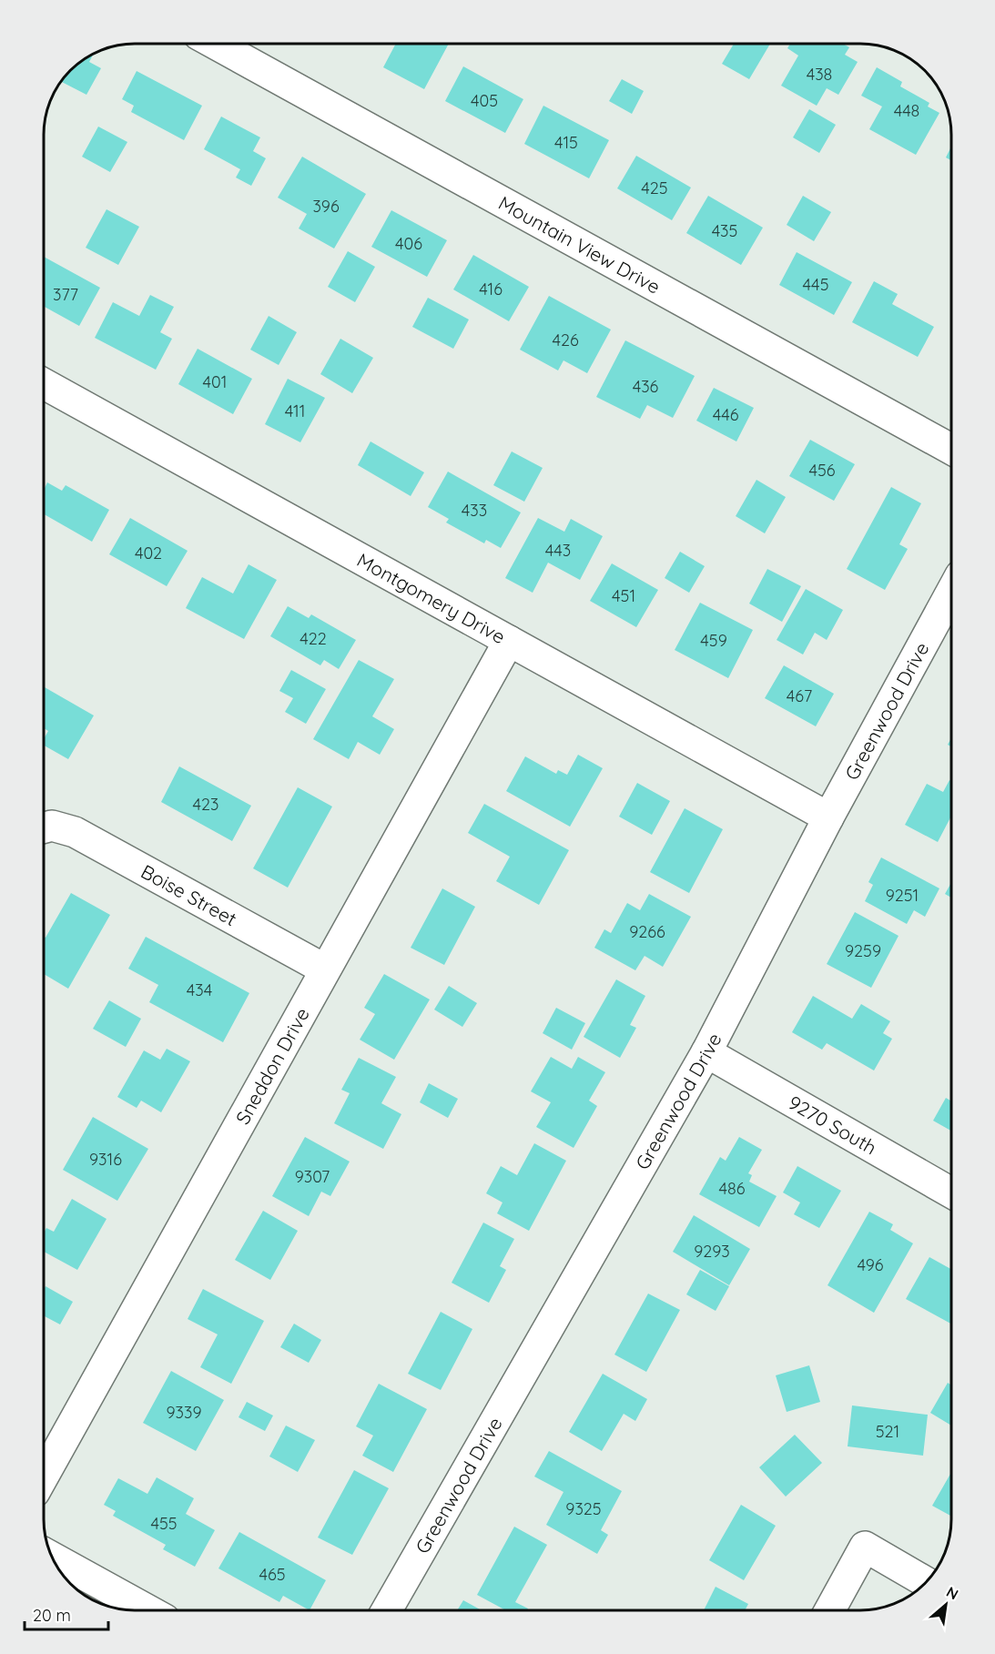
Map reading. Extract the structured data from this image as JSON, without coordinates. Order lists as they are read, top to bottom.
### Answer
{
  "streets": {
    "street": [
      "Mountain View Drive",
      "Montgomery Drive",
      "Greenwood Drive",
      "Boise Street",
      "Sneddon Drive",
      "9270 South"
    ]
  },
  "crossings": [
    ["Montgomery Drive", "Greenwood Drive"],
    ["Montgomery Drive", "Sneddon Drive"],
    ["Greenwood Drive", "9270 South"],
    ["Boise Street", "Sneddon Drive"]
  ],
  "house_numbers": [
    "438",
    "405",
    "448",
    "415",
    "425",
    "396",
    "435",
    "406",
    "445",
    "416",
    "377",
    "426",
    "401",
    "436",
    "411",
    "446",
    "456",
    "433",
    "443",
    "402",
    "451",
    "422",
    "459",
    "467",
    "423",
    "9251",
    "9266",
    "9259",
    "434",
    "9316",
    "9307",
    "486",
    "9293",
    "496",
    "9339",
    "521",
    "9325",
    "455",
    "465"
  ],
  "scale_bar": "20 m",
  "north": "top right"
}
